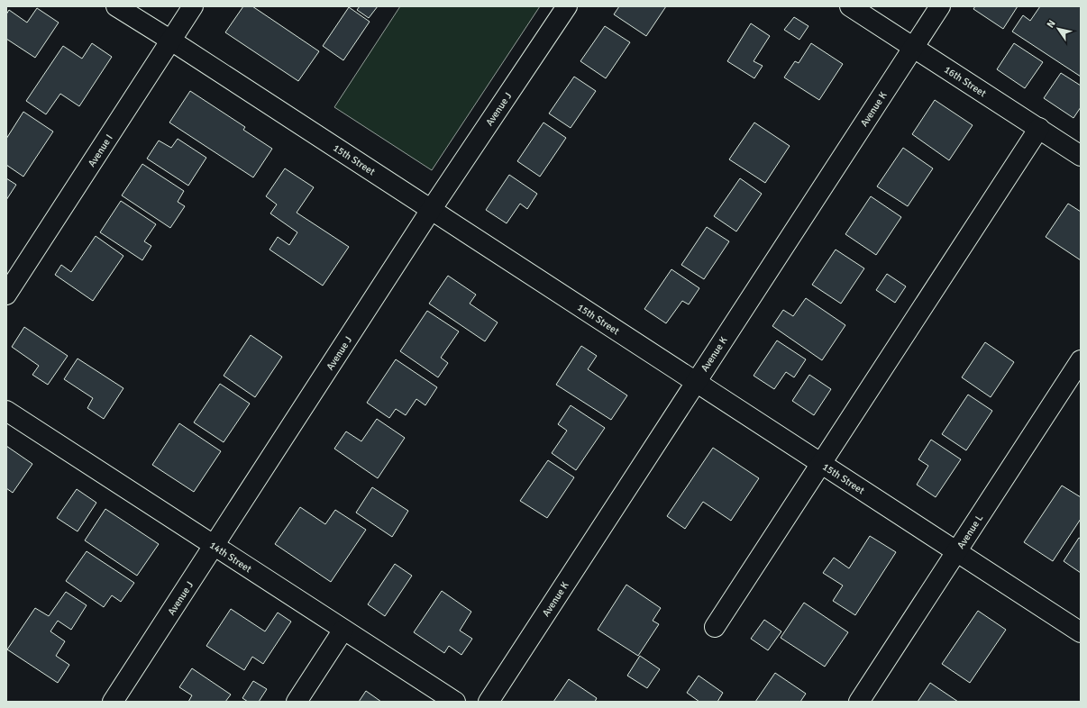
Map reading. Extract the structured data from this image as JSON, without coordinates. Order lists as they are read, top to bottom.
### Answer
{
  "streets": {
    "street": [
      "16th Street",
      "Avenue J",
      "Avenue K",
      "Avenue I",
      "15th Street",
      "Avenue L",
      "14th Street"
    ]
  },
  "crossings": [
    ["16th Street", "Avenue K"],
    ["Avenue J", "15th Street"],
    ["Avenue J", "14th Street"],
    ["Avenue K", "15th Street"],
    ["Avenue I", "15th Street"],
    ["15th Street", "Avenue L"]
  ],
  "north": "top left"
}
